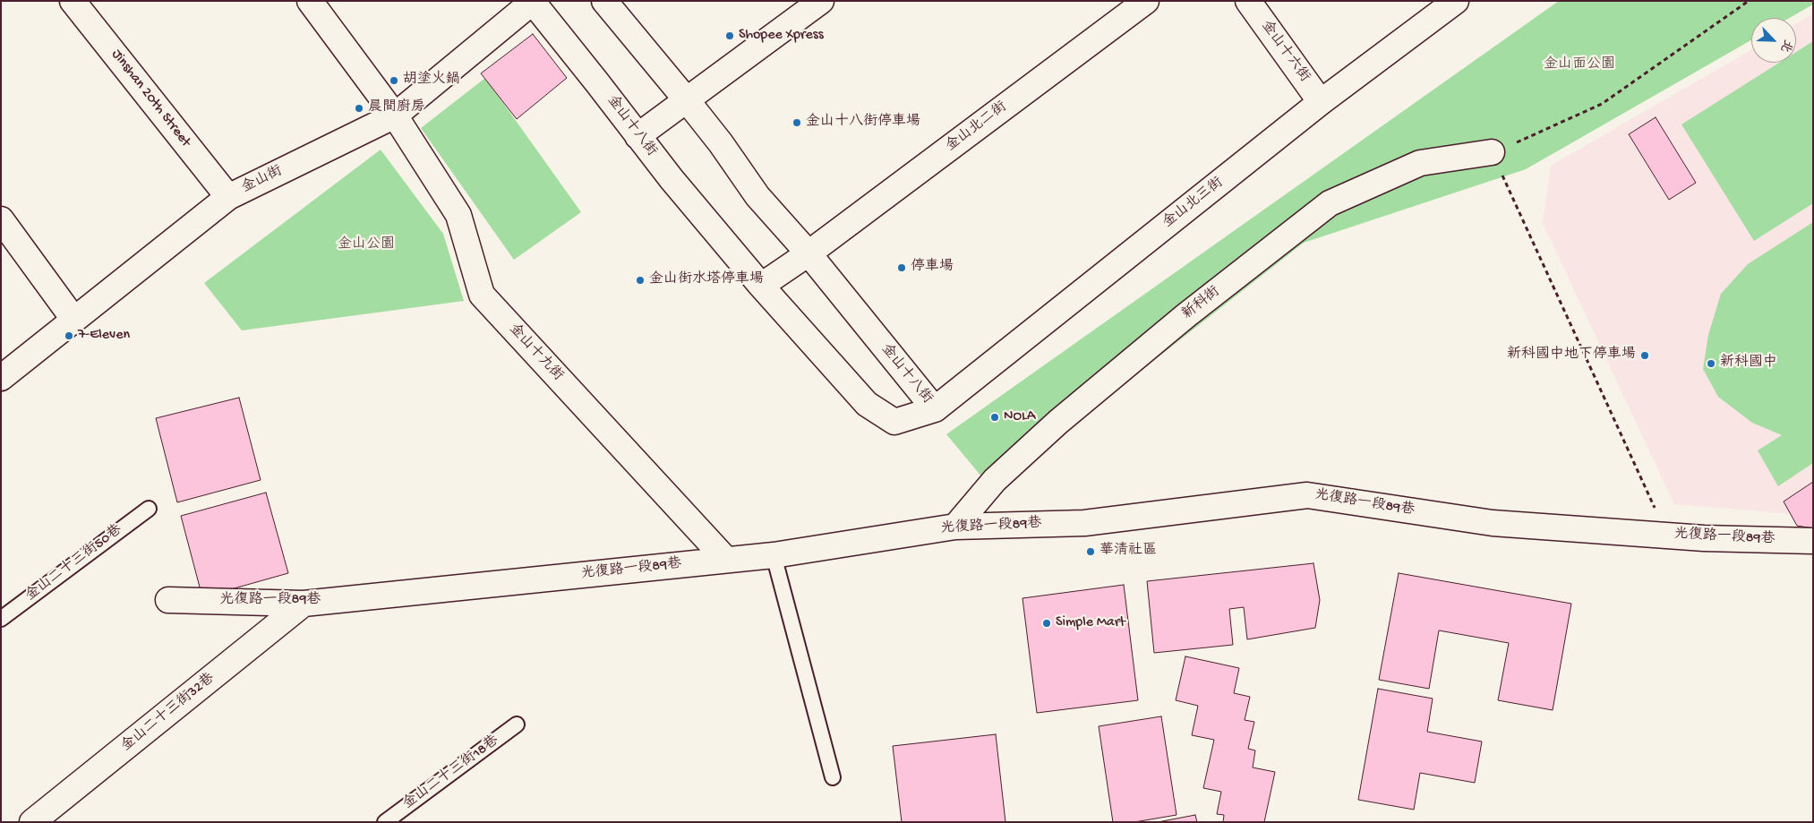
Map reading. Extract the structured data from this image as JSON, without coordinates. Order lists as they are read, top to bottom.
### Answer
{
  "streets": {
    "street": [
      "金山十六街",
      "Jinshan 20th Street",
      "金山十八街",
      "金山北二街",
      "金山街",
      "金山北三街",
      "新科街",
      "金山十九街",
      "光復路一段89巷",
      "金山二十三街32巷"
    ],
    "lane": ["金山二十三街50巷", "金山二十三街18巷"]
  },
  "crossings": [
    ["金山十六街", "金山北三街"],
    ["Jinshan 20th Street", "金山街"],
    ["金山十八街", "金山北二街"],
    ["金山十八街", "金山街"],
    ["金山十八街", "金山北三街"],
    ["金山街", "金山十九街"],
    ["新科街", "光復路一段89巷"],
    ["金山十九街", "光復路一段89巷"],
    ["光復路一段89巷", "金山二十三街32巷"]
  ],
  "parks": ["金山面公園", "金山公園"],
  "places": [
    "Shopee Xpress",
    "胡塗火鍋",
    "晨間廚房",
    "金山十八街停車場",
    "停車場",
    "金山街水塔停車場",
    "7-Eleven",
    "新科國中地下停車場",
    "新科國中",
    "NOLA",
    "華清社區",
    "Simple Mart"
  ],
  "north": "bottom right"
}
